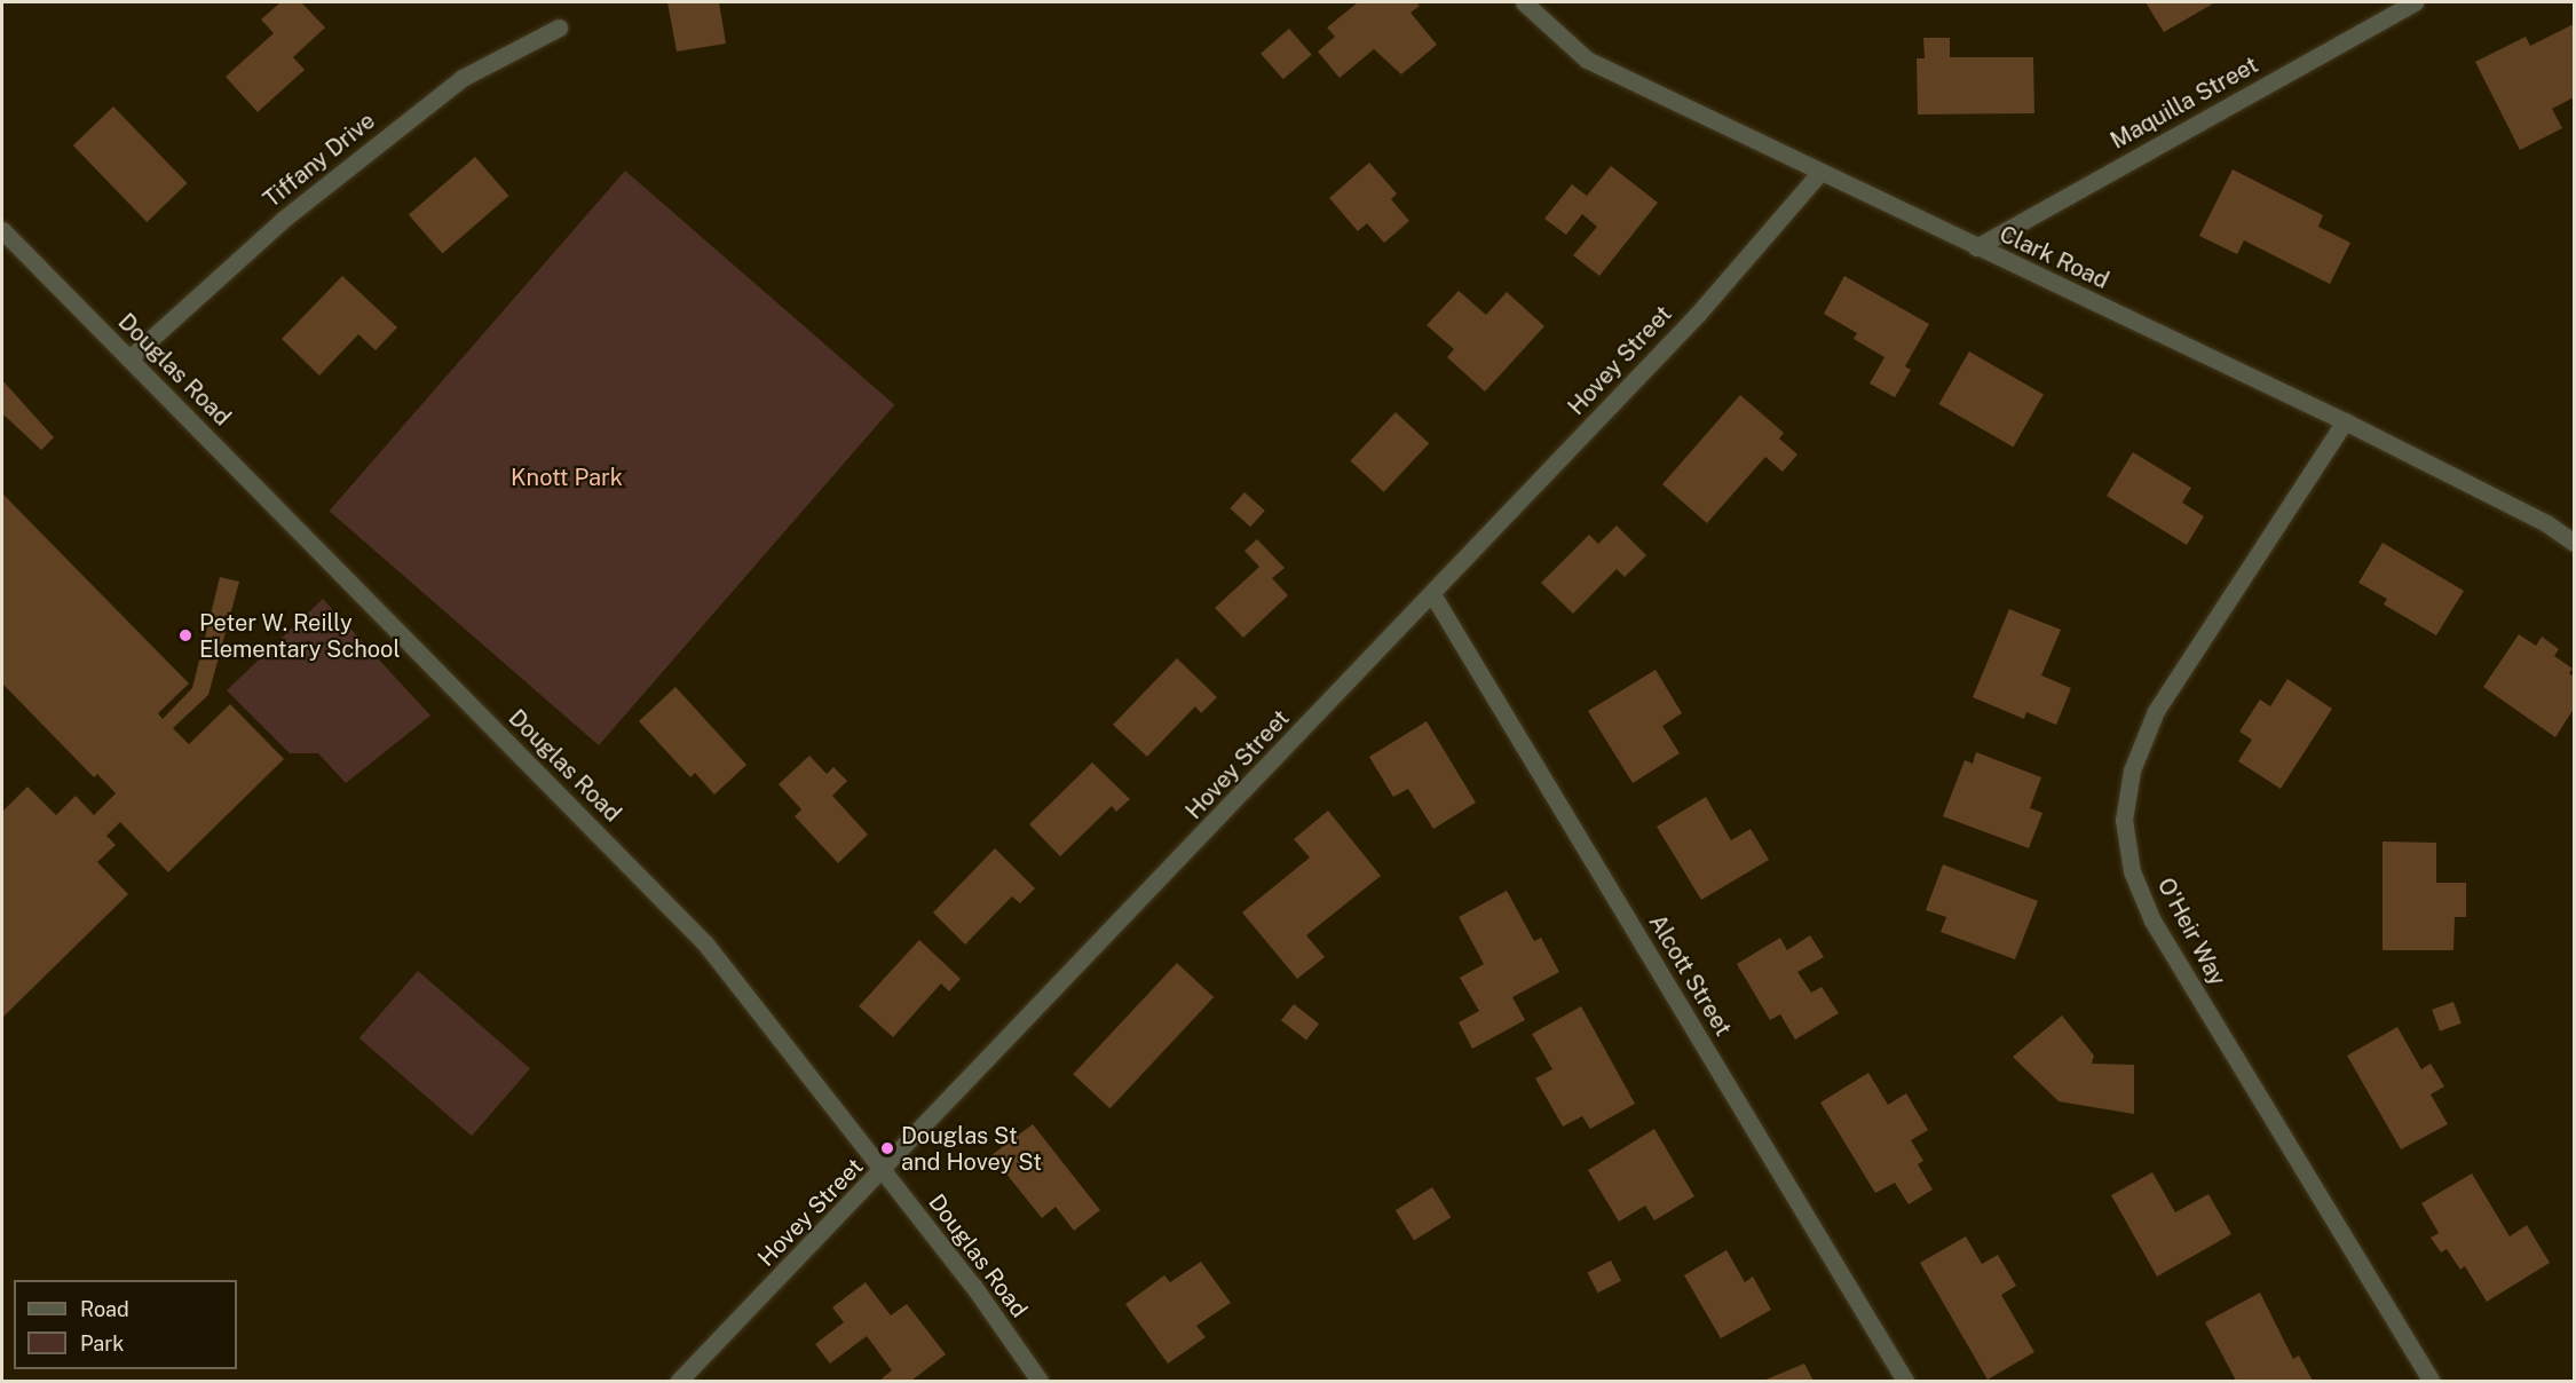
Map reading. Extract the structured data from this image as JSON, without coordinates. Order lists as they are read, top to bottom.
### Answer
{
  "streets": {
    "street": [
      "Maquilla Street",
      "Tiffany Drive",
      "Clark Road",
      "Hovey Street",
      "Douglas Road",
      "O'Heir Way",
      "Alcott Street"
    ]
  },
  "crossings": [
    ["Maquilla Street", "Clark Road"],
    ["Tiffany Drive", "Douglas Road"],
    ["Clark Road", "Hovey Street"],
    ["Clark Road", "O'Heir Way"],
    ["Hovey Street", "Douglas Road"],
    ["Hovey Street", "Alcott Street"]
  ],
  "parks": ["Knott Park"],
  "places": ["Peter W. Reilly Elementary School", "Douglas St and Hovey St"],
  "legend": ["Road", "Park"]
}
